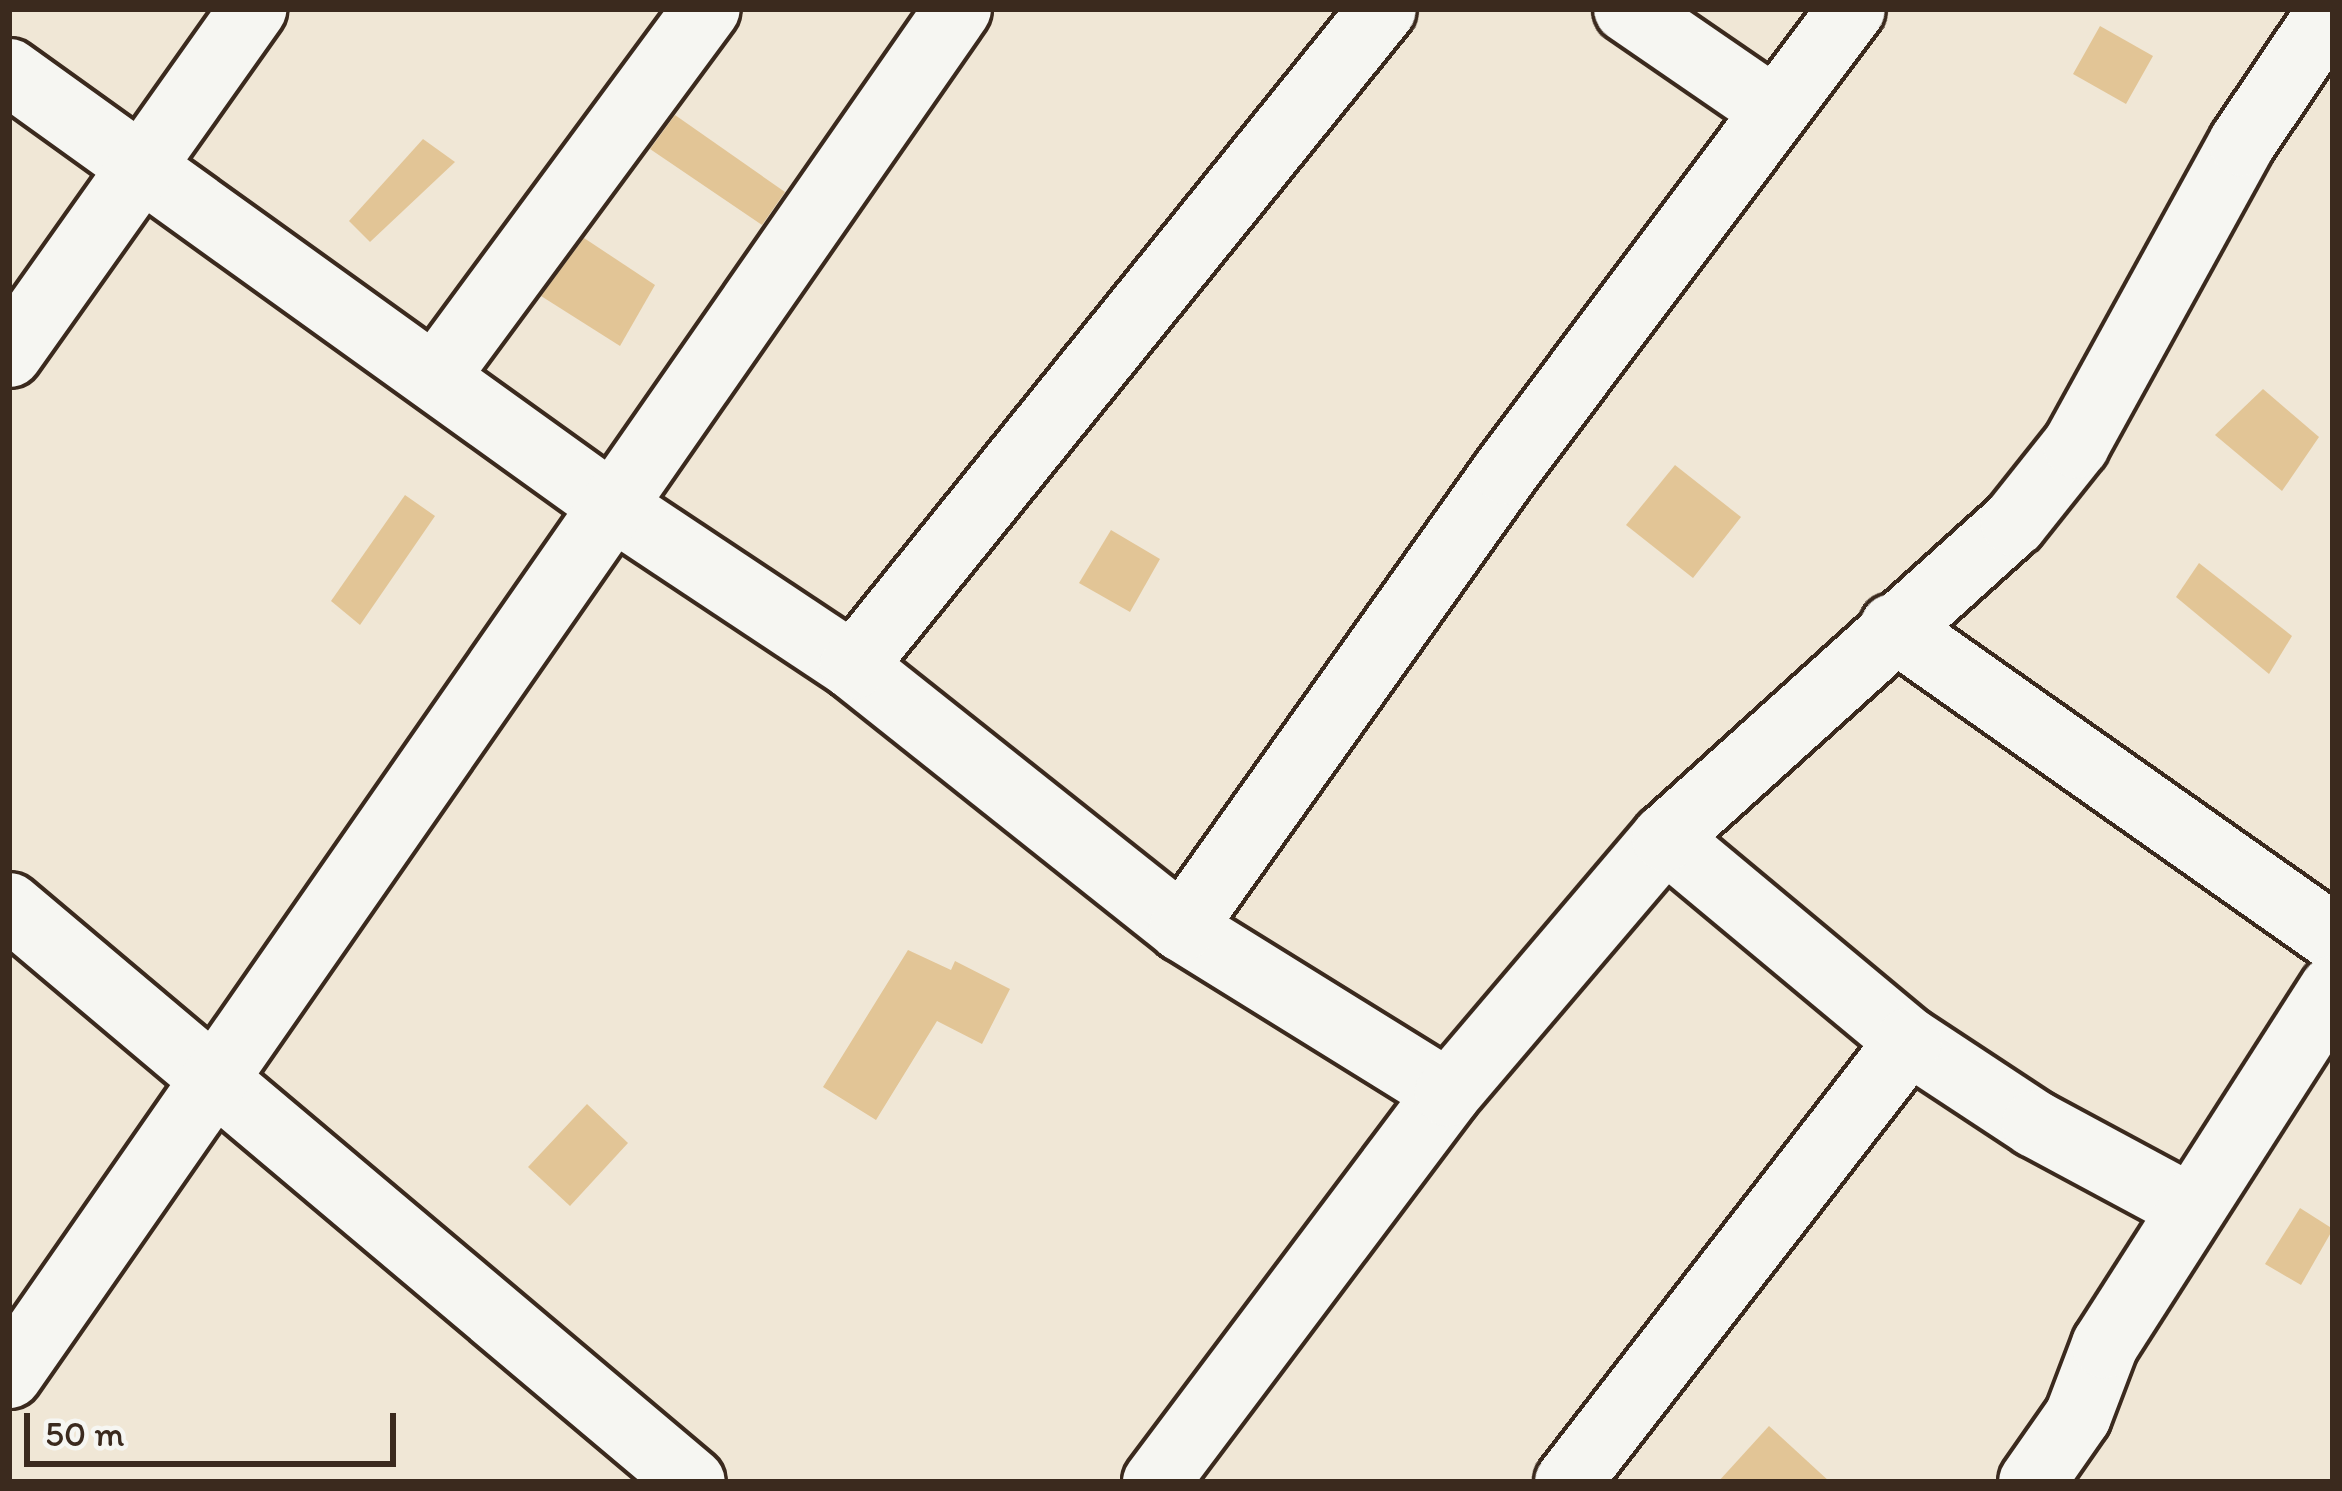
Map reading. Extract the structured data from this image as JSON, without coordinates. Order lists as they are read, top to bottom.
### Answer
{
  "scale_bar": "50 m"
}
